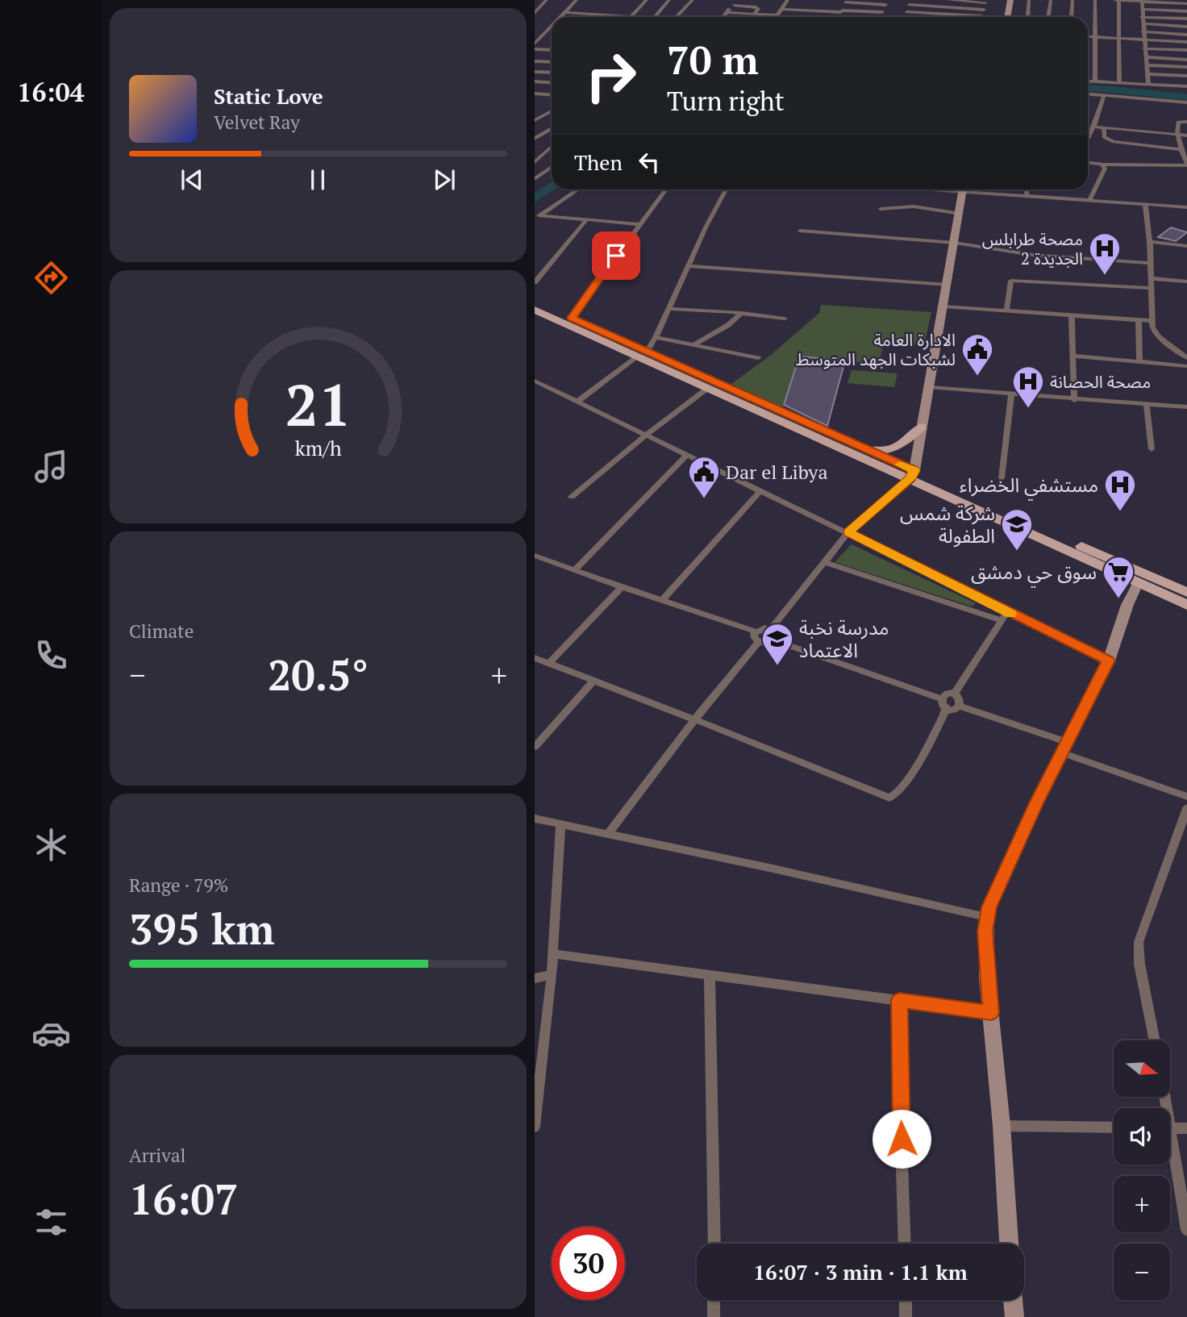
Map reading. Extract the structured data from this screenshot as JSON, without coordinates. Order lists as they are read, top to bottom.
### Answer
{
  "places": {
    "hospital": ["مصحة طرابلس الجديدة 2", "مصحة الحصانة", "مستشفي الخضراء"],
    "public building": ["الادارة العامة لشبكات الجهد المتوسط", "Dar el Libya"],
    "school or university": ["شركة شمس الطفولة", "مدرسة نخبة الاعتماد"],
    "supermarket": ["سوق حي دمشق"]
  },
  "north": "right",
  "page": {
    "tabs": "16:04",
    "turn": ["70 m", "Turn right"],
    "song": ["Static Love", "Velvet Ray"],
    "then": "Then",
    "tile": [
      "Climate",
      ["Range · 79%", "395 km"],
      ["Arrival", "16:07"]
    ],
    "heat": ["−", "20.5°", "+"],
    "map_buttons": ["+", "−"],
    "limit": "30",
    "trip": "16:07 · 3 min · 1.1 km",
    "gauge": ["21", "km/h"]
  }
}
